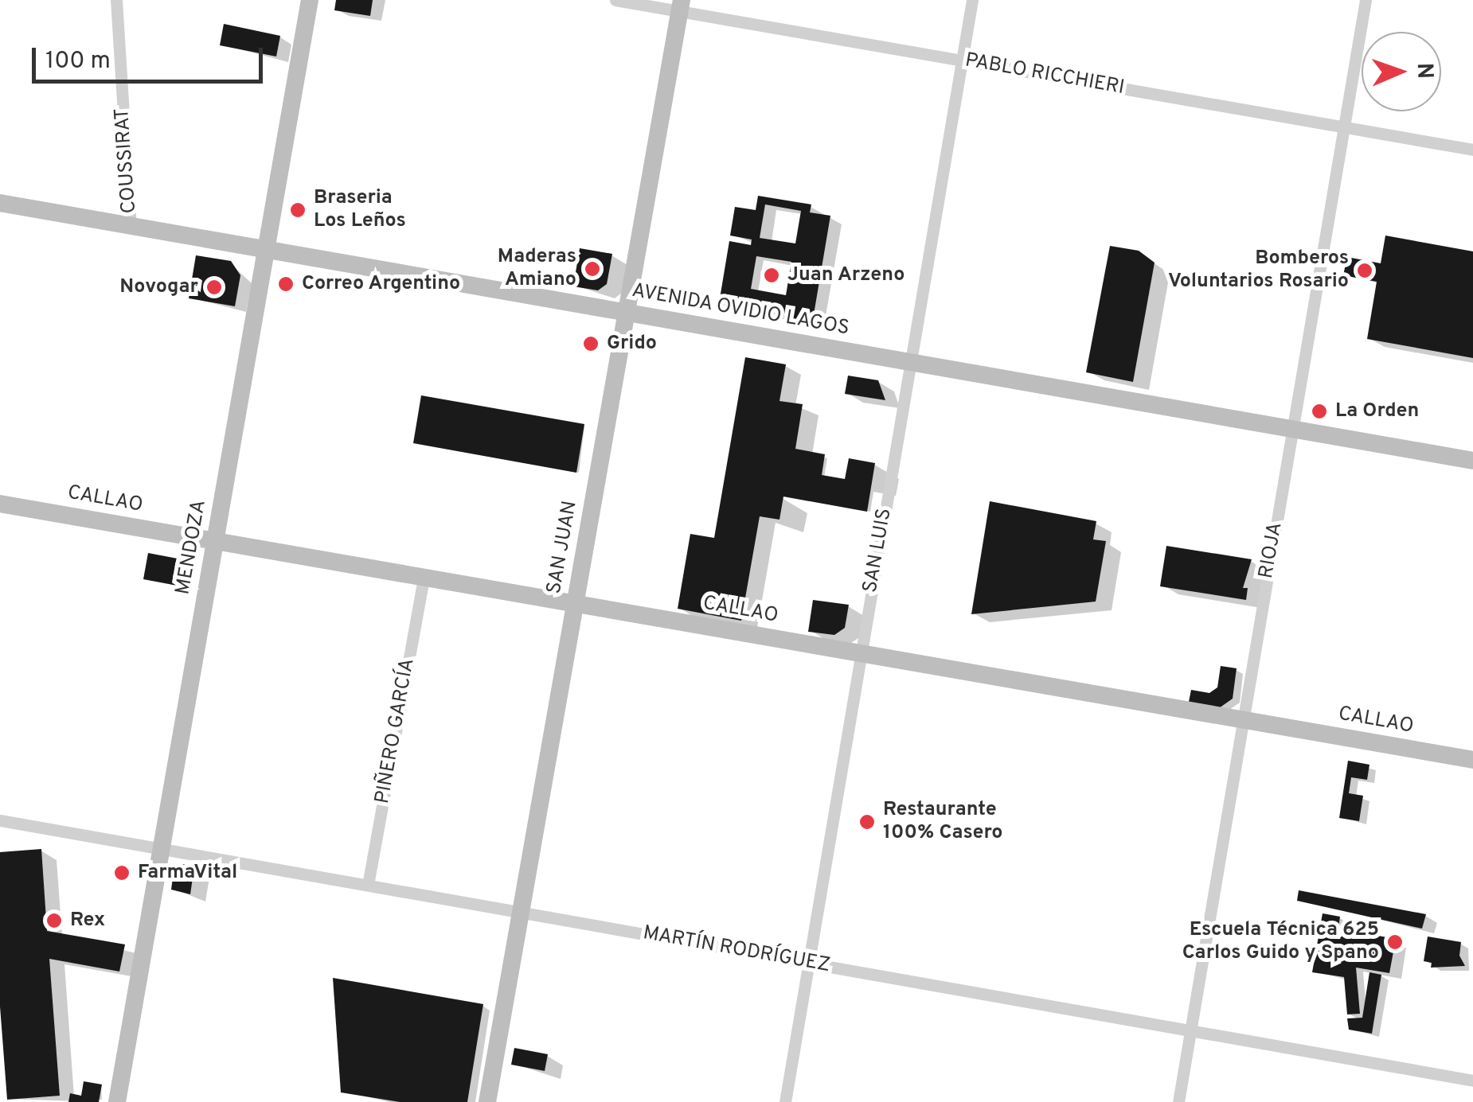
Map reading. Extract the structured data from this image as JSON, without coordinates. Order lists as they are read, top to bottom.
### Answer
{
  "streets": {
    "main road": [
      "AVENIDA OVIDIO LAGOS",
      "CALLAO",
      "MENDOZA",
      "SAN JUAN"
    ],
    "street": [
      "PABLO RICCHIERI",
      "COUSSIRAT",
      "SAN LUIS",
      "RIOJA",
      "PIÑERO GARCÍA",
      "MARTÍN RODRÍGUEZ"
    ]
  },
  "crossings": [
    ["PABLO RICCHIERI", "SAN JUAN"],
    ["PABLO RICCHIERI", "SAN LUIS"],
    ["PABLO RICCHIERI", "RIOJA"],
    ["COUSSIRAT", "AVENIDA OVIDIO LAGOS"],
    ["AVENIDA OVIDIO LAGOS", "MENDOZA"],
    ["AVENIDA OVIDIO LAGOS", "SAN JUAN"],
    ["AVENIDA OVIDIO LAGOS", "SAN LUIS"],
    ["AVENIDA OVIDIO LAGOS", "RIOJA"],
    ["CALLAO", "MENDOZA"],
    ["CALLAO", "SAN JUAN"],
    ["CALLAO", "SAN LUIS"],
    ["CALLAO", "RIOJA"],
    ["CALLAO", "PIÑERO GARCÍA"],
    ["MENDOZA", "MARTÍN RODRÍGUEZ"],
    ["SAN JUAN", "MARTÍN RODRÍGUEZ"],
    ["SAN LUIS", "MARTÍN RODRÍGUEZ"],
    ["RIOJA", "MARTÍN RODRÍGUEZ"],
    ["PIÑERO GARCÍA", "MARTÍN RODRÍGUEZ"]
  ],
  "places": [
    "Braseria Los Leños",
    "Maderas Amiano",
    "Bomberos Voluntarios Rosario",
    "Juan Arzeno",
    "Correo Argentino",
    "Novogar",
    "Grido",
    "La Orden",
    "Restaurante 100% Casero",
    "FarmaVital",
    "Rex",
    "Escuela Técnica 625 Carlos Guido y Spano"
  ],
  "scale_bar": "100 m",
  "north": "right"
}
